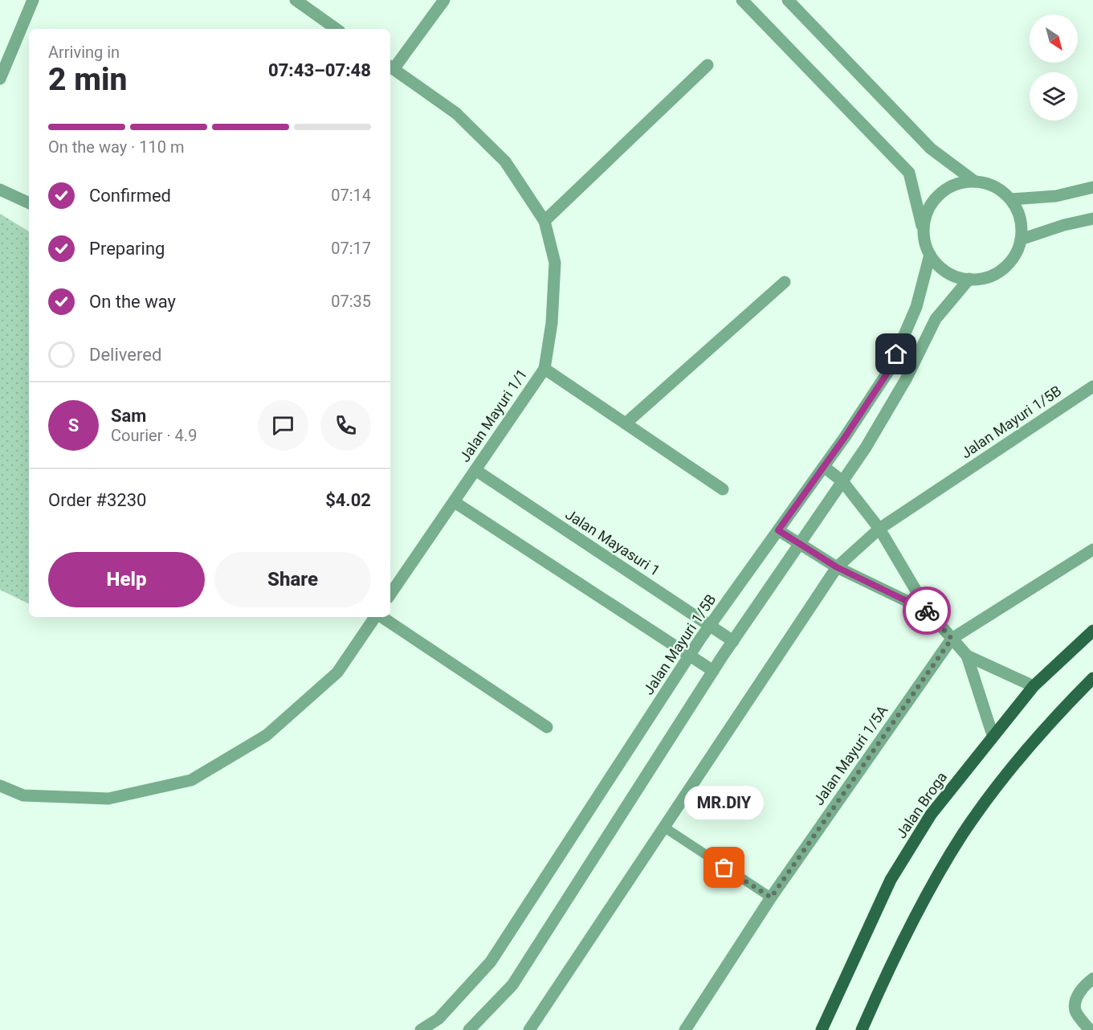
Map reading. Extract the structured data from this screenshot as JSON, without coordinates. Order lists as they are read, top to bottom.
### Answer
{
  "streets": {
    "main road": ["Jalan Broga"],
    "street": [
      "Jalan Mayuri 1/1",
      "Jalan Mayuri 1/5B",
      "Jalan Mayasuri 1",
      "Jalan Mayuri 1/5A"
    ]
  },
  "crossings": [
    ["Jalan Mayuri 1/1", "Jalan Mayasuri 1"],
    ["Jalan Mayuri 1/5B", "Jalan Mayasuri 1"]
  ],
  "places": ["MR.DIY"],
  "north": "bottom right",
  "page": {
    "heading": ["2 min", "Arriving in", "07:43–07:48"],
    "panel": [
      "Sam",
      "Courier · 4.9",
      "Order #3230",
      "$4.02"
    ],
    "bar": "On the way · 110 m",
    "list": [
      ["Confirmed", "07:14"],
      ["Preparing", "07:17"],
      ["On the way", "07:35"],
      "Delivered"
    ],
    "round": "S",
    "buttons": ["Help", "Share"],
    "bubble": "MR.DIY"
  }
}
